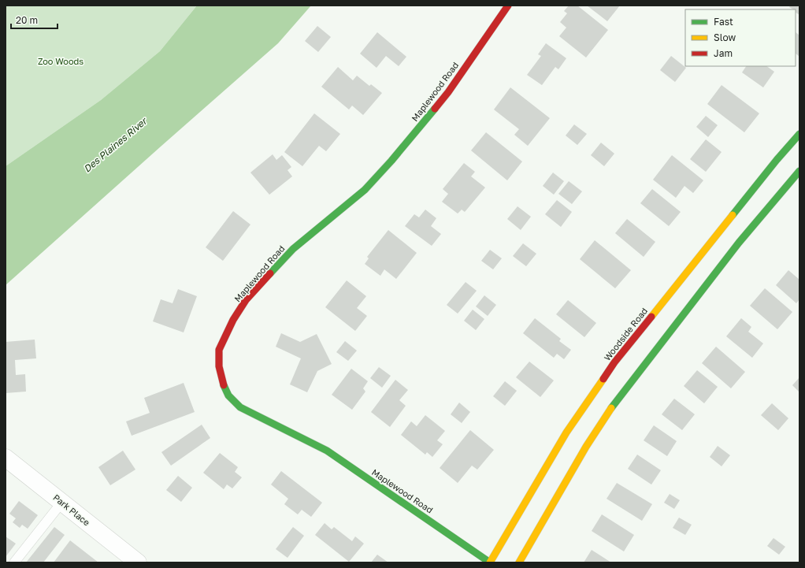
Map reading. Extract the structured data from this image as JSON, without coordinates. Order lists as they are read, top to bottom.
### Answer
{
  "streets": {
    "street": ["Maplewood Road", "Woodside Road", "Park Place"]
  },
  "crossings": [
    ["Maplewood Road", "Woodside Road"]
  ],
  "water": ["Des Plaines River"],
  "parks": ["Zoo Woods"],
  "legend": ["Fast", "Slow", "Jam"],
  "scale_bar": "20 m"
}
